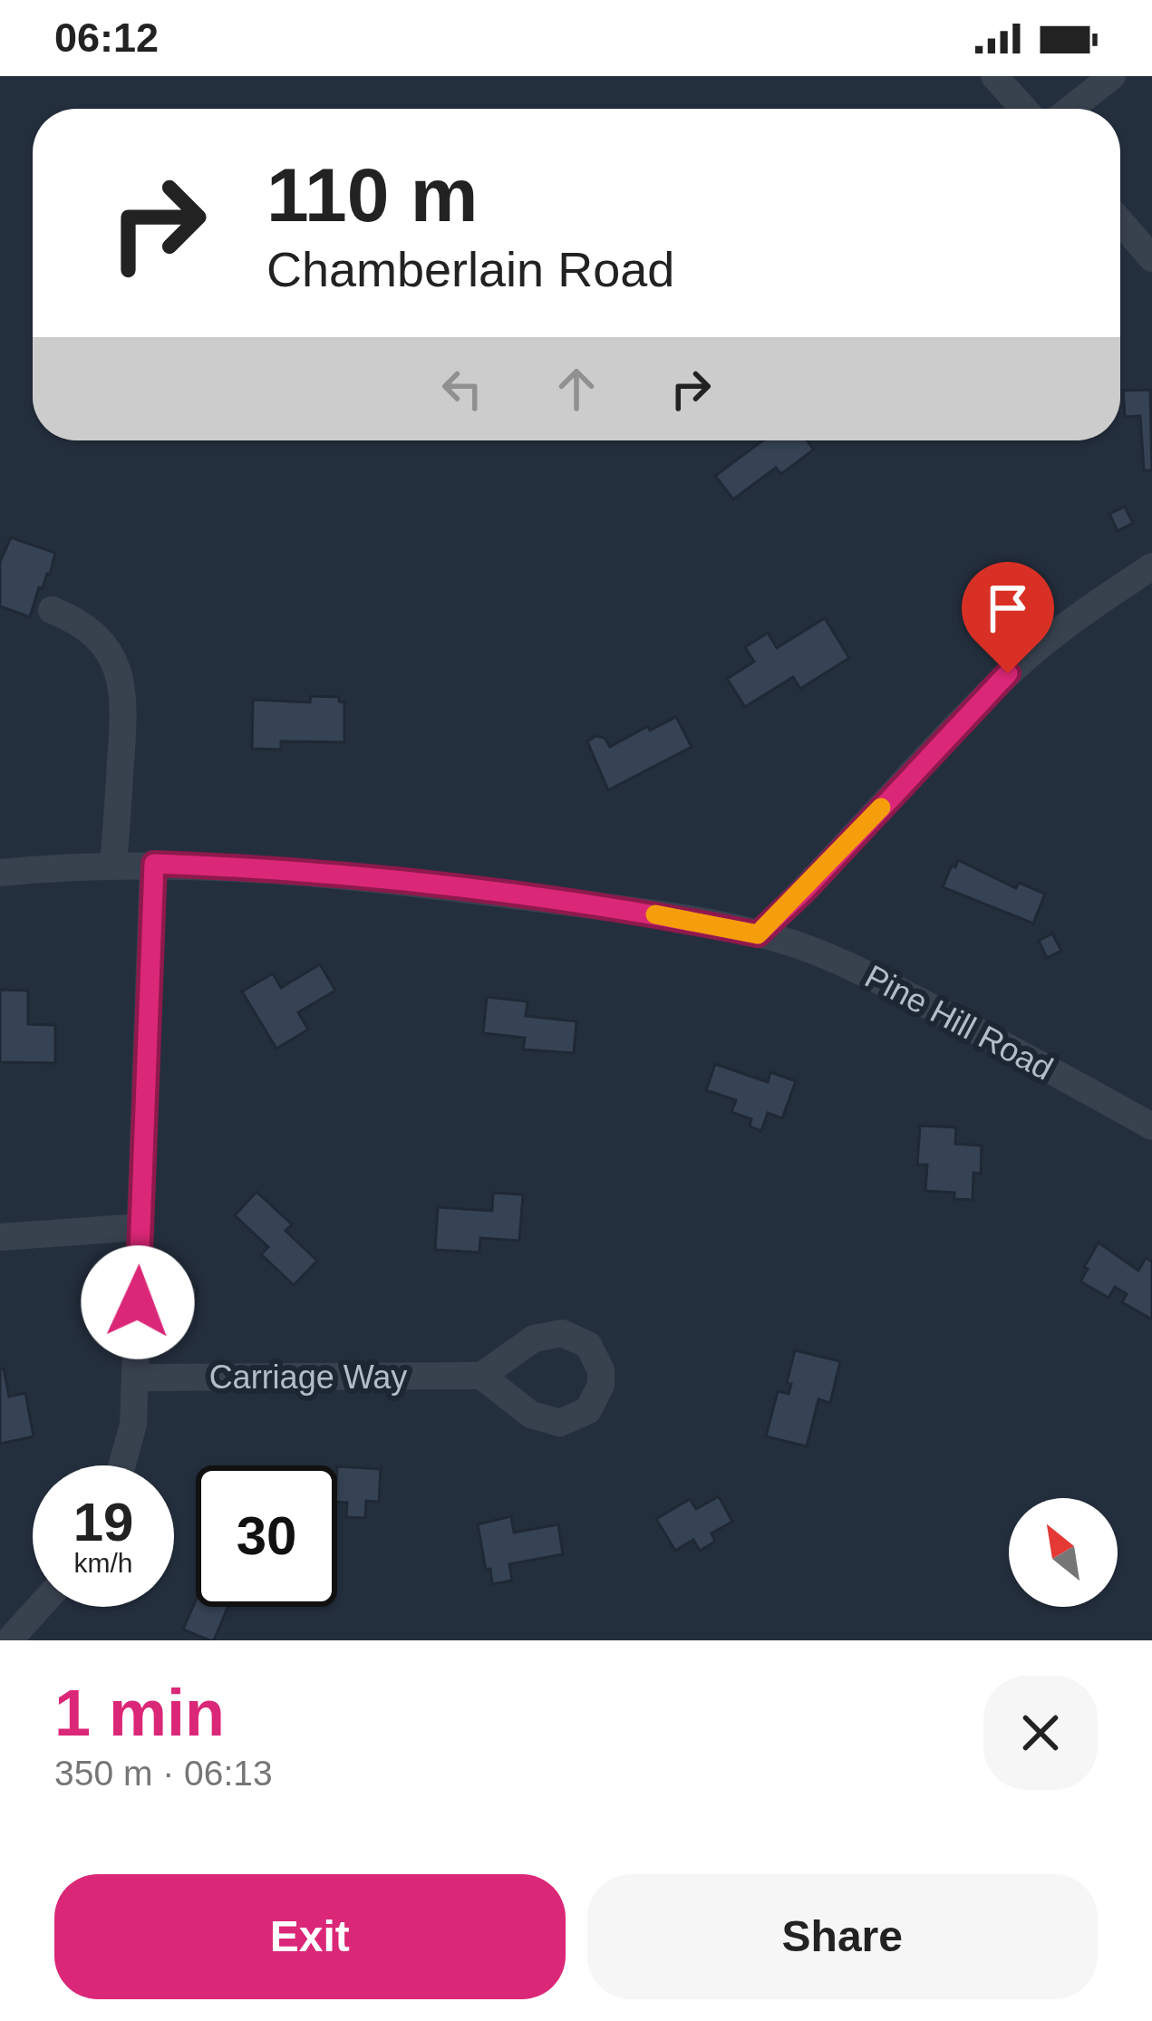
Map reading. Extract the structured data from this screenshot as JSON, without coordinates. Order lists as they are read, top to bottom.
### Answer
{
  "streets": {
    "street": ["Pine Hill Road", "Carriage Way"]
  },
  "north": "top left",
  "page": {
    "status": "06:12",
    "turn": ["110 m", "Chamberlain Road"],
    "speed": "19 km/h",
    "limit": "30",
    "heading": ["1 min", "350 m · 06:13"],
    "buttons": ["Exit", "Share"]
  }
}
